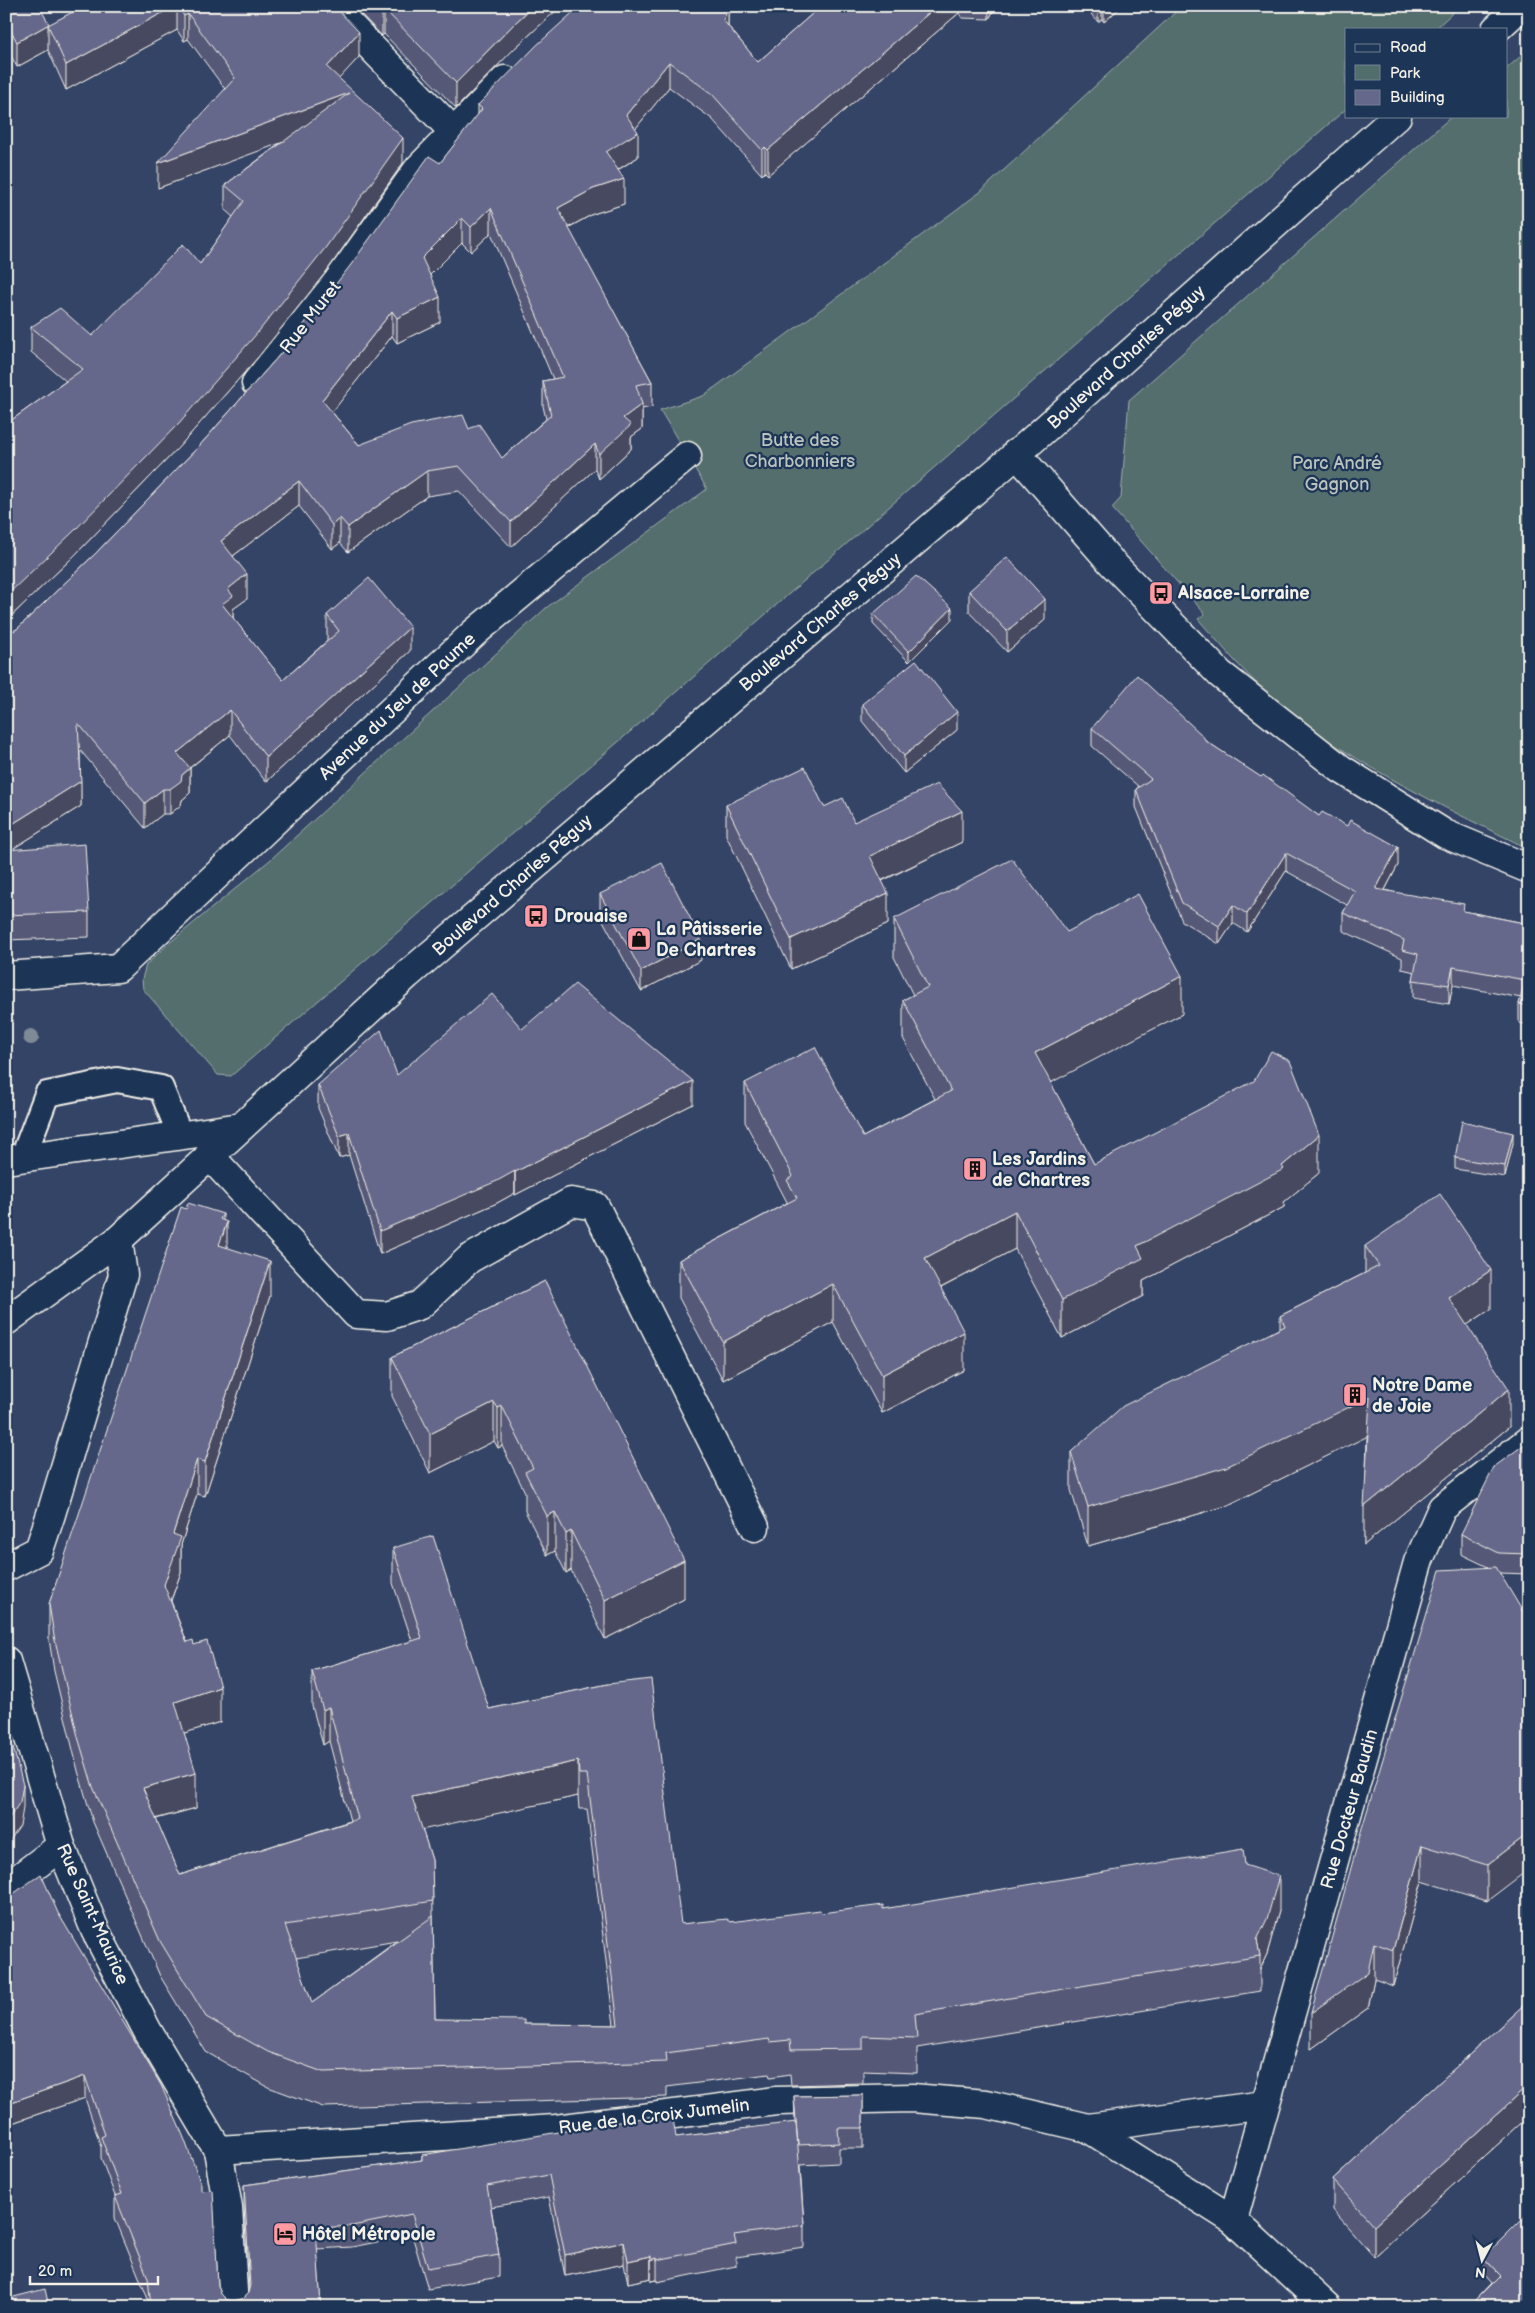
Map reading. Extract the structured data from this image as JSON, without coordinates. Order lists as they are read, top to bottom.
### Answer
{
  "streets": {
    "street": [
      "Rue Muret",
      "Boulevard Charles Péguy",
      "Avenue du Jeu de Paume",
      "Rue Docteur Baudin",
      "Rue Saint-Maurice",
      "Rue de la Croix Jumelin"
    ]
  },
  "crossings": [
    ["Rue Docteur Baudin", "Rue de la Croix Jumelin"],
    ["Rue Saint-Maurice", "Rue de la Croix Jumelin"]
  ],
  "parks": ["Butte des Charbonniers", "Parc André Gagnon"],
  "places": {
    "bus stop": ["Alsace-Lorraine", "Drouaise"],
    "shop": ["La Pâtisserie De Chartres"],
    "building": ["Les Jardins de Chartres", "Notre Dame de Joie"],
    "hotel": ["Hôtel Métropole"]
  },
  "legend": ["Road", "Park", "Building"],
  "scale_bar": "20 m",
  "north": "bottom"
}
